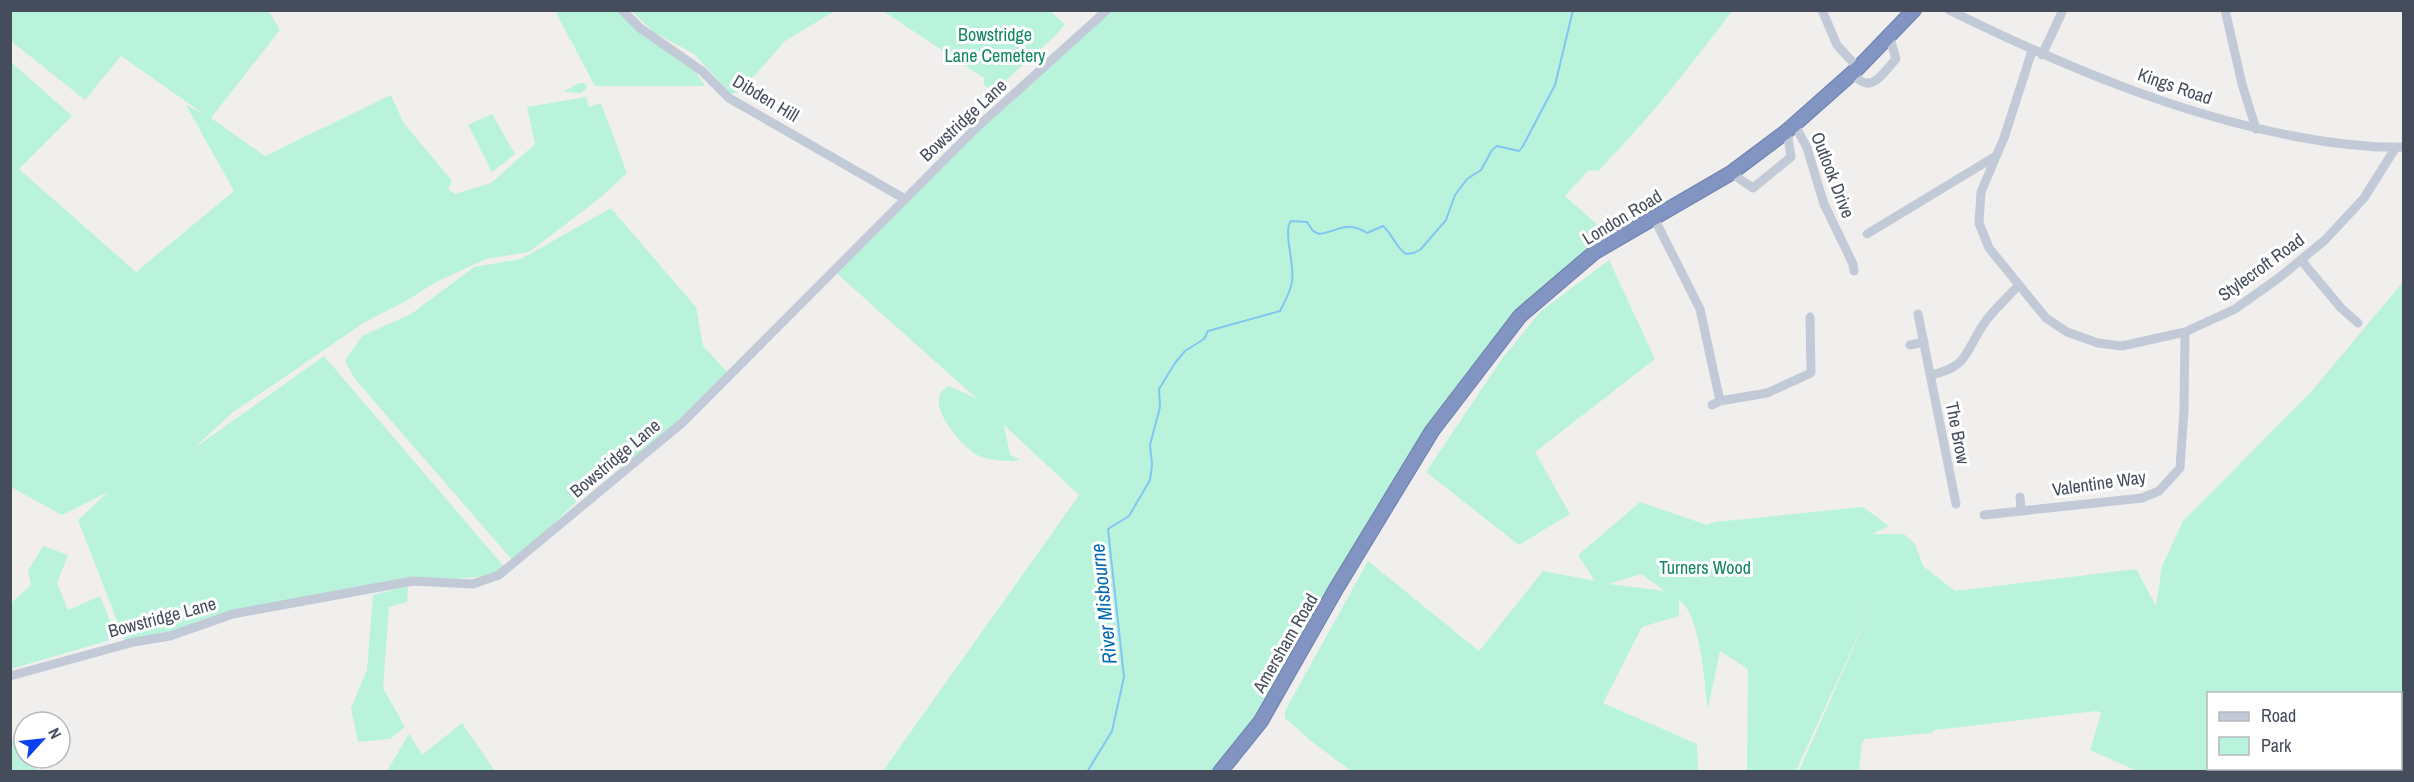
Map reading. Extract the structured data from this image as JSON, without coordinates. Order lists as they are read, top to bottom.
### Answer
{
  "streets": {
    "highway": ["London Road", "Amersham Road"],
    "street": [
      "Kings Road",
      "Dibden Hill",
      "Bowstridge Lane",
      "Outlook Drive",
      "Stylecroft Road",
      "The Brow",
      "Valentine Way"
    ]
  },
  "crossings": [
    ["Kings Road", "Stylecroft Road"],
    ["Dibden Hill", "Bowstridge Lane"],
    ["Outlook Drive", "London Road"],
    ["London Road", "Amersham Road"],
    ["Stylecroft Road", "Valentine Way"]
  ],
  "water": ["River Misbourne"],
  "parks": ["Bowstridge Lane Cemetery", "Turners Wood"],
  "legend": ["Road", "Park"],
  "north": "top right"
}
